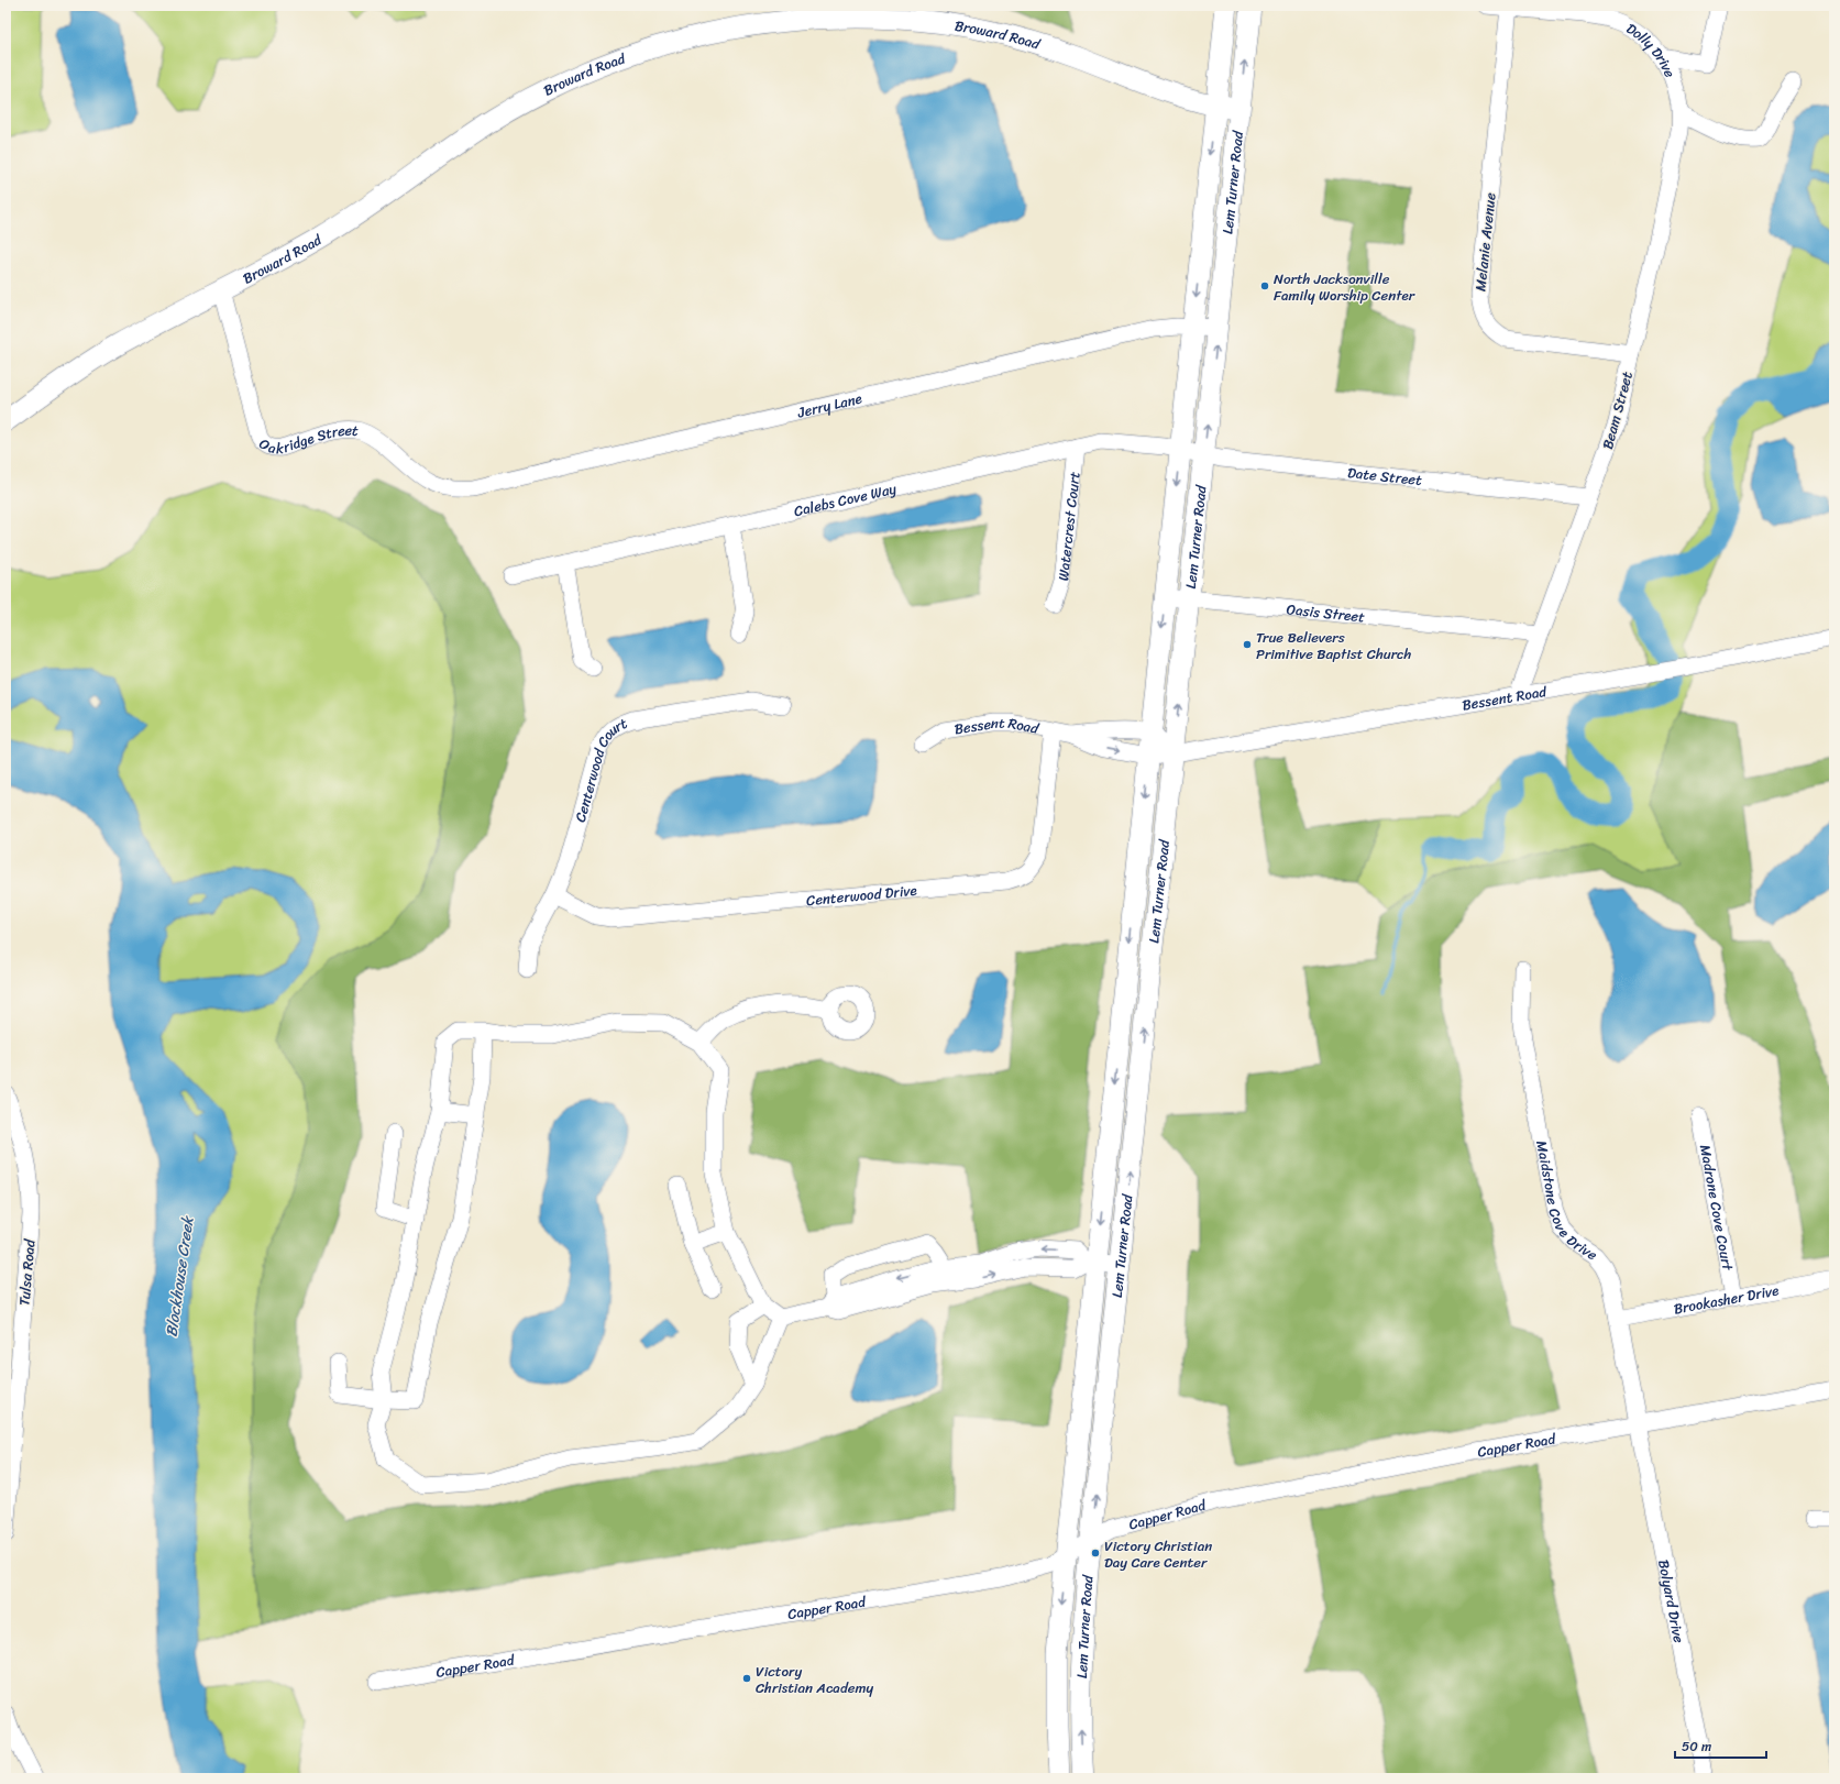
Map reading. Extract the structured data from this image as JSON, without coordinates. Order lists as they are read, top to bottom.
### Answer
{
  "streets": {
    "main road": ["Broward Road", "Lem Turner Road"],
    "street": [
      "Dolly Drive",
      "Melanie Avenue",
      "Jerry Lane",
      "Beam Street",
      "Oakridge Street",
      "Date Street",
      "Calebs Cove Way",
      "Watercrest Court",
      "Oasis Street",
      "Bessent Road",
      "Centerwood Court",
      "Centerwood Drive",
      "Maidstone Cove Drive",
      "Madrone Cove Court",
      "Tulsa Road",
      "Brookasher Drive",
      "Capper Road",
      "Bolyard Drive"
    ]
  },
  "crossings": [
    ["Broward Road", "Lem Turner Road"],
    ["Broward Road", "Oakridge Street"],
    ["Dolly Drive", "Melanie Avenue"],
    ["Dolly Drive", "Beam Street"],
    ["Lem Turner Road", "Jerry Lane"],
    ["Lem Turner Road", "Date Street"],
    ["Lem Turner Road", "Calebs Cove Way"],
    ["Lem Turner Road", "Oasis Street"],
    ["Lem Turner Road", "Bessent Road"],
    ["Lem Turner Road", "Capper Road"],
    ["Melanie Avenue", "Beam Street"],
    ["Jerry Lane", "Oakridge Street"],
    ["Beam Street", "Date Street"],
    ["Beam Street", "Oasis Street"],
    ["Beam Street", "Bessent Road"],
    ["Date Street", "Calebs Cove Way"],
    ["Calebs Cove Way", "Watercrest Court"],
    ["Bessent Road", "Centerwood Drive"],
    ["Centerwood Court", "Centerwood Drive"],
    ["Maidstone Cove Drive", "Brookasher Drive"],
    ["Maidstone Cove Drive", "Capper Road"],
    ["Maidstone Cove Drive", "Bolyard Drive"],
    ["Madrone Cove Court", "Brookasher Drive"],
    ["Capper Road", "Bolyard Drive"]
  ],
  "water": ["Blockhouse Creek"],
  "places": [
    "North Jacksonville Family Worship Center",
    "True Believers Primitive Baptist Church",
    "Victory Christian Day Care Center",
    "Victory Christian Academy"
  ],
  "scale_bar": "50 m"
}
